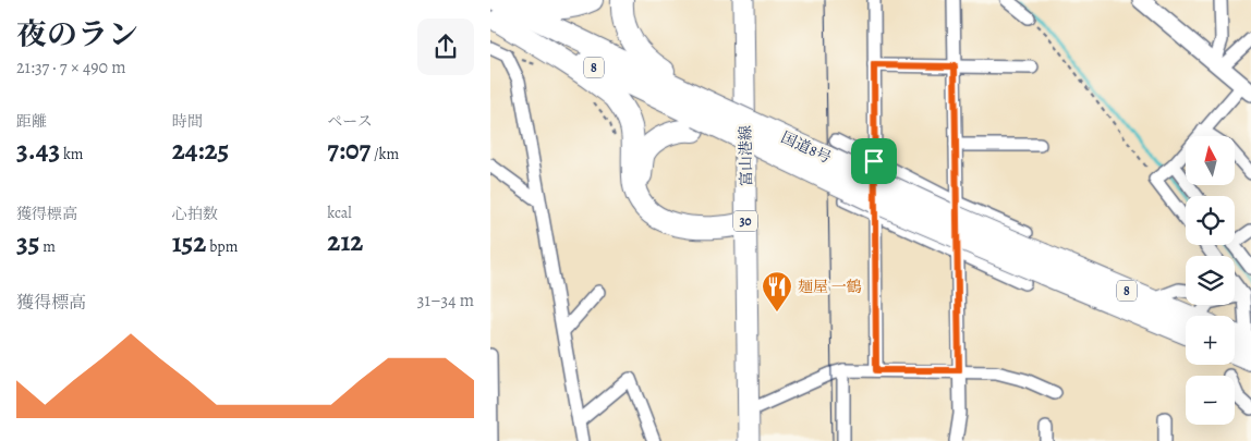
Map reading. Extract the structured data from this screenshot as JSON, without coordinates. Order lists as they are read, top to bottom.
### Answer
{
  "streets": {
    "highway": ["8", "国道8号"],
    "main road": ["富山港線", "30"]
  },
  "places": {
    "restaurant": ["麺屋 一鶴"]
  },
  "north": "top",
  "page": {
    "heading": ["夜のラン", "21:37 · 7 × 490 m"],
    "stats": [
      ["距離", "3.43 km"],
      ["時間", "24:25"],
      ["ペース", "7:07 /km"],
      ["獲得標高", "35 m"],
      ["心拍数", "152 bpm"],
      ["kcal", "212"]
    ],
    "map_buttons": ["+", "−"],
    "chart": ["獲得標高", "31–34 m"]
  }
}
